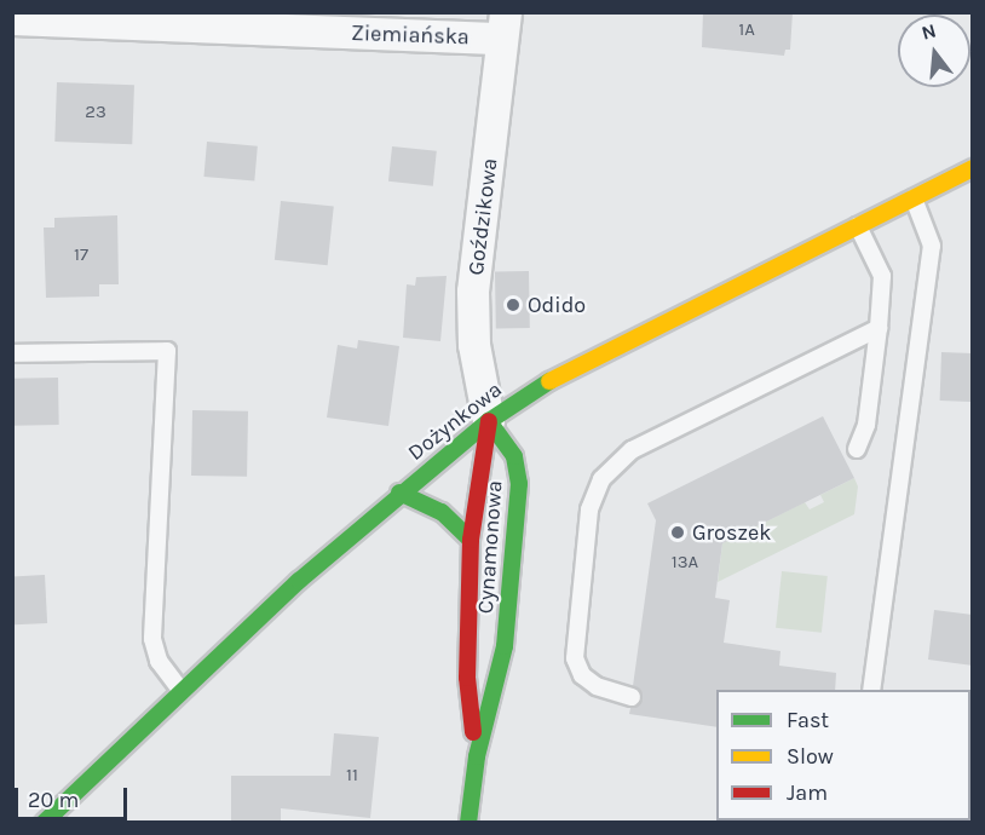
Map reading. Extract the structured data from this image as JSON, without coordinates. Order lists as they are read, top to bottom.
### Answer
{
  "streets": {
    "street": [
      "Ziemiańska",
      "Goździkowa",
      "Dożynkowa",
      "Cynamonowa"
    ]
  },
  "crossings": [
    ["Ziemiańska", "Goździkowa"],
    ["Goździkowa", "Dożynkowa"],
    ["Goździkowa", "Cynamonowa"],
    ["Dożynkowa", "Cynamonowa"]
  ],
  "places": ["Odido", "Groszek"],
  "house_numbers": [
    "1A",
    "23",
    "17",
    "13A",
    "11"
  ],
  "legend": ["Fast", "Slow", "Jam"],
  "scale_bar": "20 m",
  "north": "top"
}
